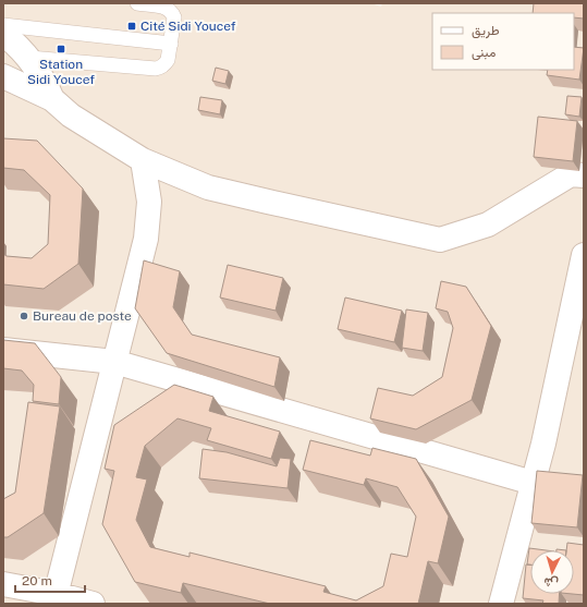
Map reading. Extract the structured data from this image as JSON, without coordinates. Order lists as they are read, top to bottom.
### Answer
{
  "places": {
    "transit": ["Cité Sidi Youcef", "Station Sidi Youcef"],
    "other": ["Bureau de poste"]
  },
  "legend": ["طريق", "مبنى"],
  "scale_bar": "20 m",
  "north": "bottom"
}
